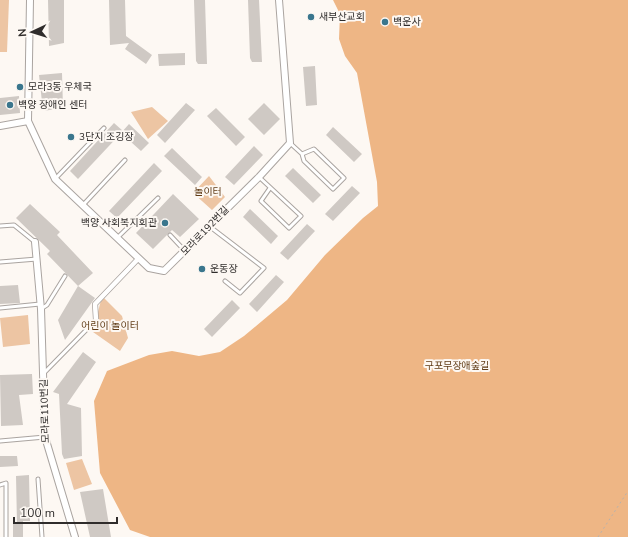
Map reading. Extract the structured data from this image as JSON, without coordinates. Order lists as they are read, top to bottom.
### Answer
{
  "streets": {
    "street": ["모라로192번길", "모라로110번길"]
  },
  "parks": ["놀이터", "어린이 놀이터", "구포무장애숲길"],
  "places": [
    "새부산교회",
    "백운사",
    "모라3동 우체국",
    "백양 장애인 센터",
    "3단지 조깅장",
    "백양 사회복지회관",
    "운동장"
  ],
  "scale_bar": "100 m",
  "north": "left"
}
